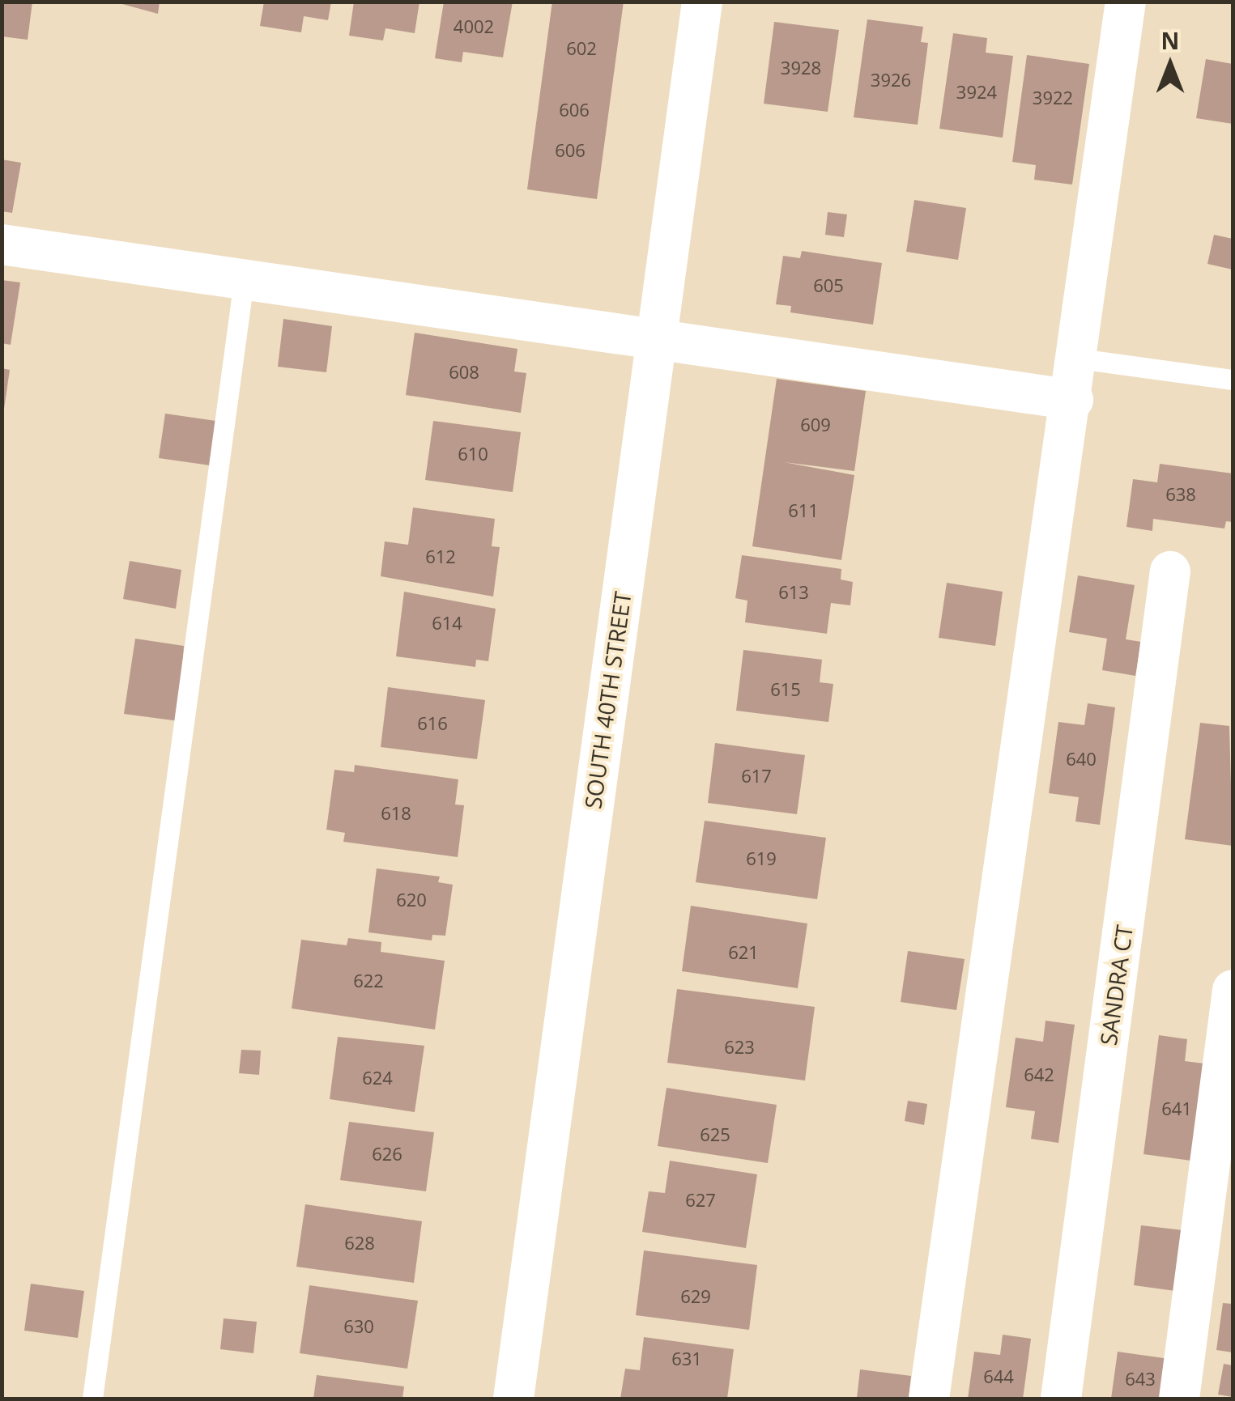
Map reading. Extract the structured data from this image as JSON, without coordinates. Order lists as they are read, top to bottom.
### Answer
{
  "streets": {
    "street": ["SOUTH 40TH STREET", "SANDRA CT"]
  },
  "house_numbers": [
    "4002",
    "602",
    "3928",
    "3926",
    "3924",
    "3922",
    "606",
    "606",
    "605",
    "608",
    "609",
    "610",
    "638",
    "611",
    "612",
    "613",
    "614",
    "615",
    "616",
    "640",
    "617",
    "618",
    "619",
    "620",
    "621",
    "622",
    "623",
    "642",
    "624",
    "641",
    "625",
    "626",
    "627",
    "628",
    "629",
    "630",
    "631",
    "644",
    "643"
  ],
  "north": "top"
}
